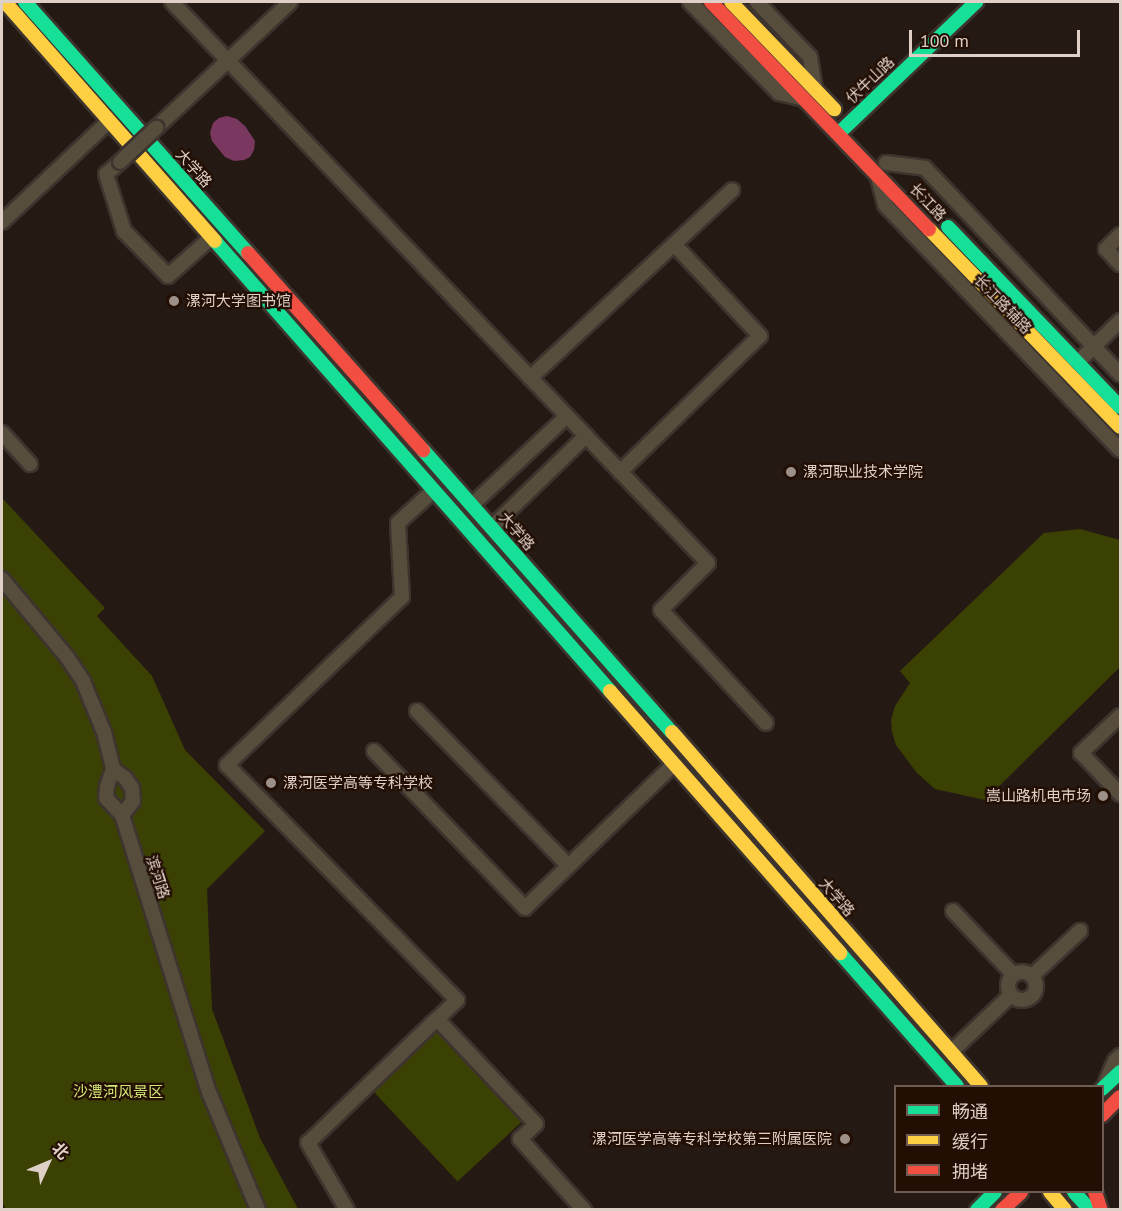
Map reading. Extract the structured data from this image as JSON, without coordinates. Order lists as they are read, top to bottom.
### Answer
{
  "streets": {
    "main road": ["伏牛山路", "大学路", "长江路"],
    "street": ["长江路辅路", "滨河路"]
  },
  "crossings": [
    ["伏牛山路", "长江路"],
    ["长江路", "长江路辅路"]
  ],
  "parks": ["沙澧河风景区"],
  "places": [
    "漯河大学图书馆",
    "漯河职业技术学院",
    "漯河医学高等专科学校",
    "嵩山路机电市场",
    "漯河医学高等专科学校第三附属医院"
  ],
  "legend": ["畅通", "缓行", "拥堵"],
  "scale_bar": "100 m",
  "north": "top right"
}
